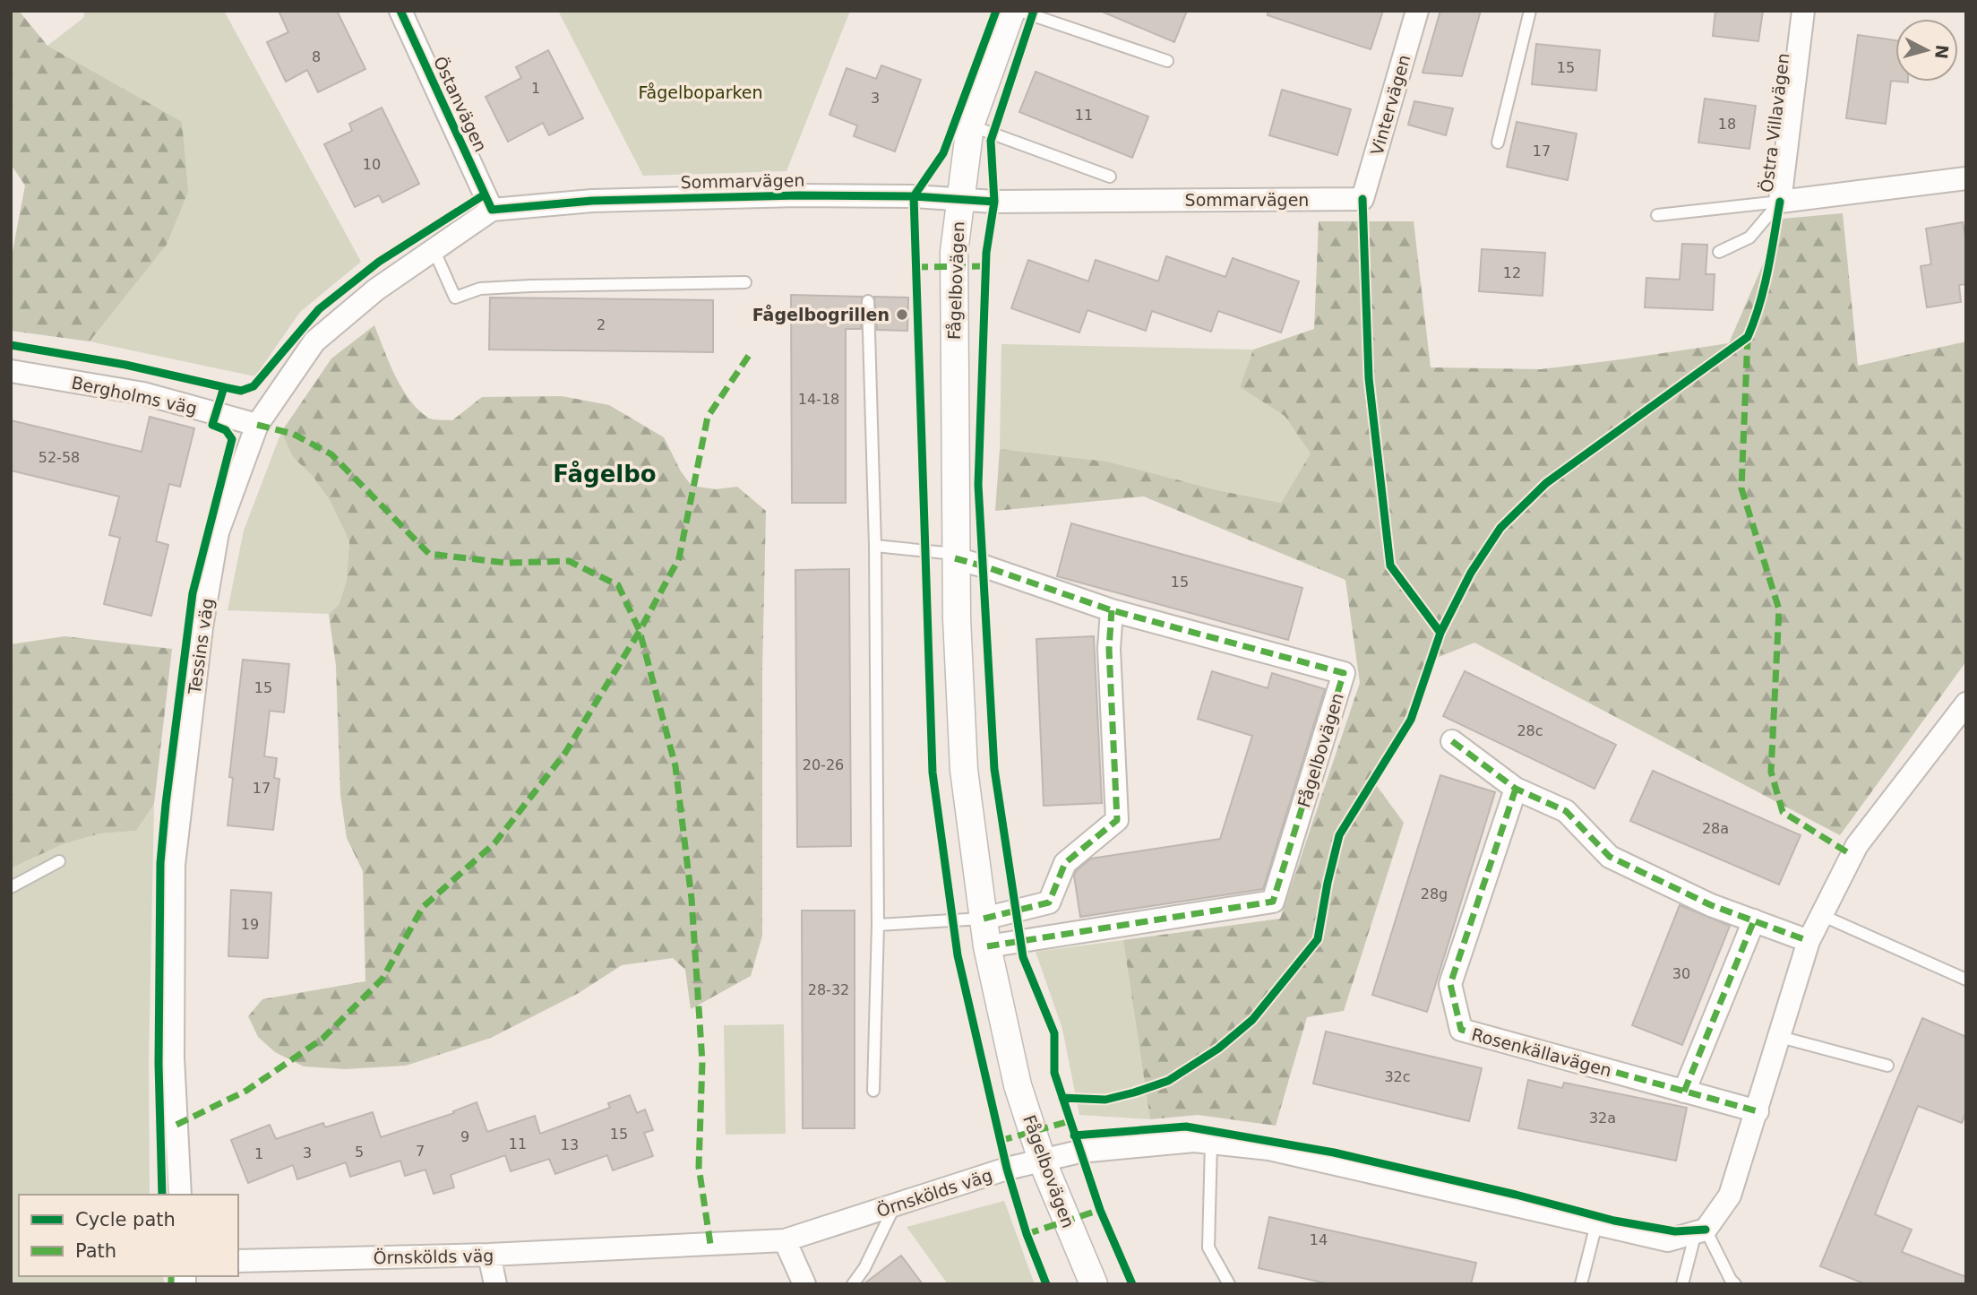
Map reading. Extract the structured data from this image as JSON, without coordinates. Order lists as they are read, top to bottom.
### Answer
{
  "streets": {
    "street": [
      "Östanvägen",
      "Vintervägen",
      "Östra Villavägen",
      "Sommarvägen",
      "Fågelbovägen",
      "Bergholms väg",
      "Tessins väg",
      "Rosenkällavägen",
      "Örnskölds väg"
    ]
  },
  "crossings": [
    ["Östanvägen", "Sommarvägen"],
    ["Östanvägen", "Tessins väg"],
    ["Vintervägen", "Sommarvägen"],
    ["Sommarvägen", "Fågelbovägen"],
    ["Sommarvägen", "Tessins väg"],
    ["Fågelbovägen", "Örnskölds väg"],
    ["Bergholms väg", "Tessins väg"]
  ],
  "districts": ["Fågelbo"],
  "parks": ["Fågelboparken"],
  "places": ["Fågelbogrillen"],
  "house_numbers": [
    "8",
    "15",
    "1",
    "3",
    "11",
    "18",
    "17",
    "10",
    "12",
    "2",
    "14-18",
    "52-58",
    "15",
    "15",
    "28c",
    "20-26",
    "17",
    "28a",
    "28g",
    "19",
    "30",
    "28-32",
    "32c",
    "32a",
    "15",
    "9",
    "11",
    "13",
    "7",
    "5",
    "3",
    "1",
    "14"
  ],
  "legend": ["Cycle path", "Path"],
  "north": "right"
}
